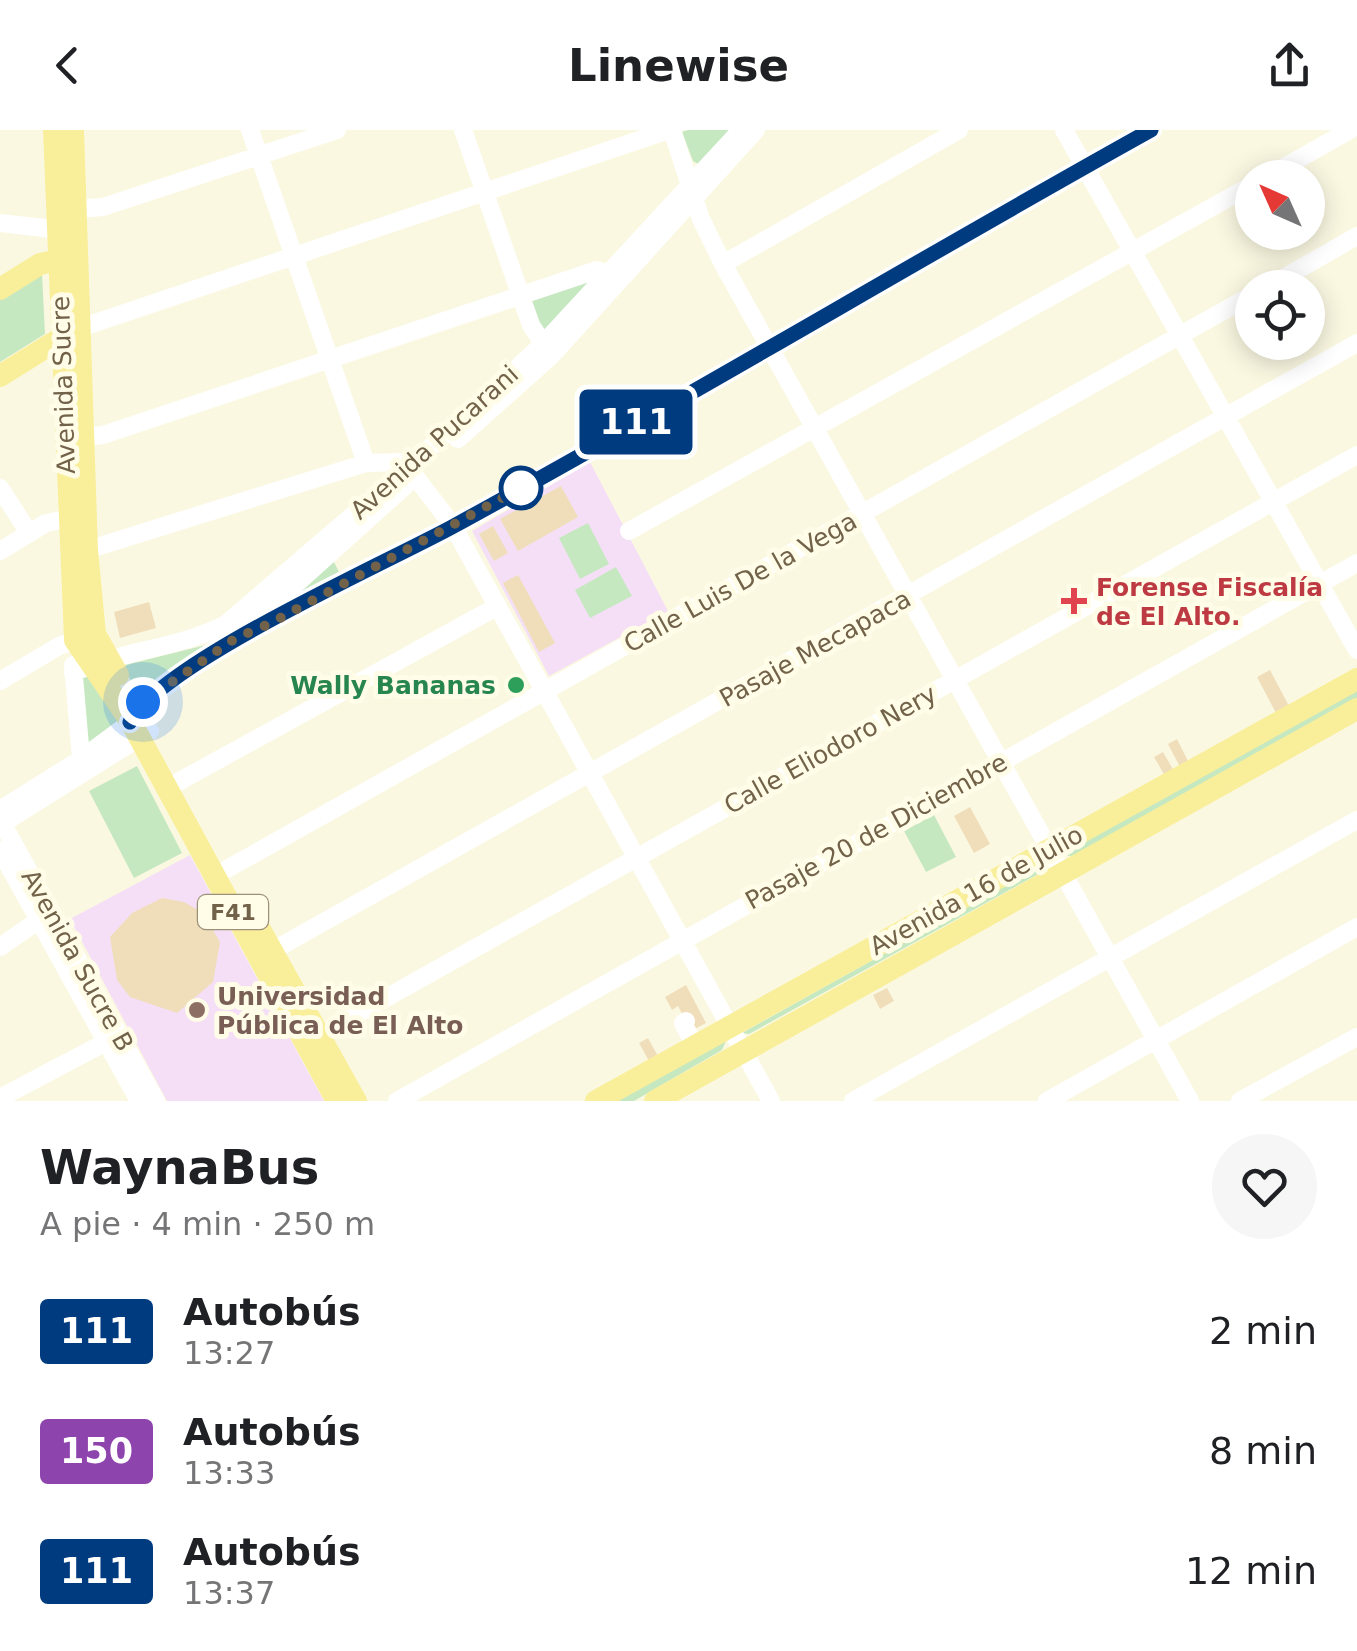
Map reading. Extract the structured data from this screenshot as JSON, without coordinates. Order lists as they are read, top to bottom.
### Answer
{
  "streets": {
    "main road": ["Avenida Sucre", "Avenida 16 de Julio", "F41"],
    "street": [
      "Avenida Pucarani",
      "Calle Luis De la Vega",
      "Pasaje Mecapaca",
      "Calle Eliodoro Nery",
      "Pasaje 20 de Diciembre",
      "Avenida Sucre B"
    ]
  },
  "crossings": [
    ["Avenida Sucre", "F41"],
    ["Avenida Pucarani", "F41"],
    ["Calle Luis De la Vega", "F41"],
    ["Pasaje Mecapaca", "F41"],
    ["Calle Eliodoro Nery", "F41"]
  ],
  "places": {
    "health": ["Forense Fiscalía de El Alto."],
    "other": ["Wally Bananas", "Universidad Pública de El Alto"]
  },
  "lines": ["bus line 111"],
  "north": "top left",
  "page": {
    "header": "Linewise",
    "on_map": "111",
    "heading": ["WaynaBus", "A pie · 4 min · 250 m"],
    "list": [
      {
        "mark": "111",
        "name": "Autobús",
        "note": "13:27",
        "value": "2 min"
      },
      {
        "mark": "150",
        "name": "Autobús",
        "note": "13:33",
        "value": "8 min"
      },
      {
        "mark": "111",
        "name": "Autobús",
        "note": "13:37",
        "value": "12 min"
      }
    ]
  }
}
